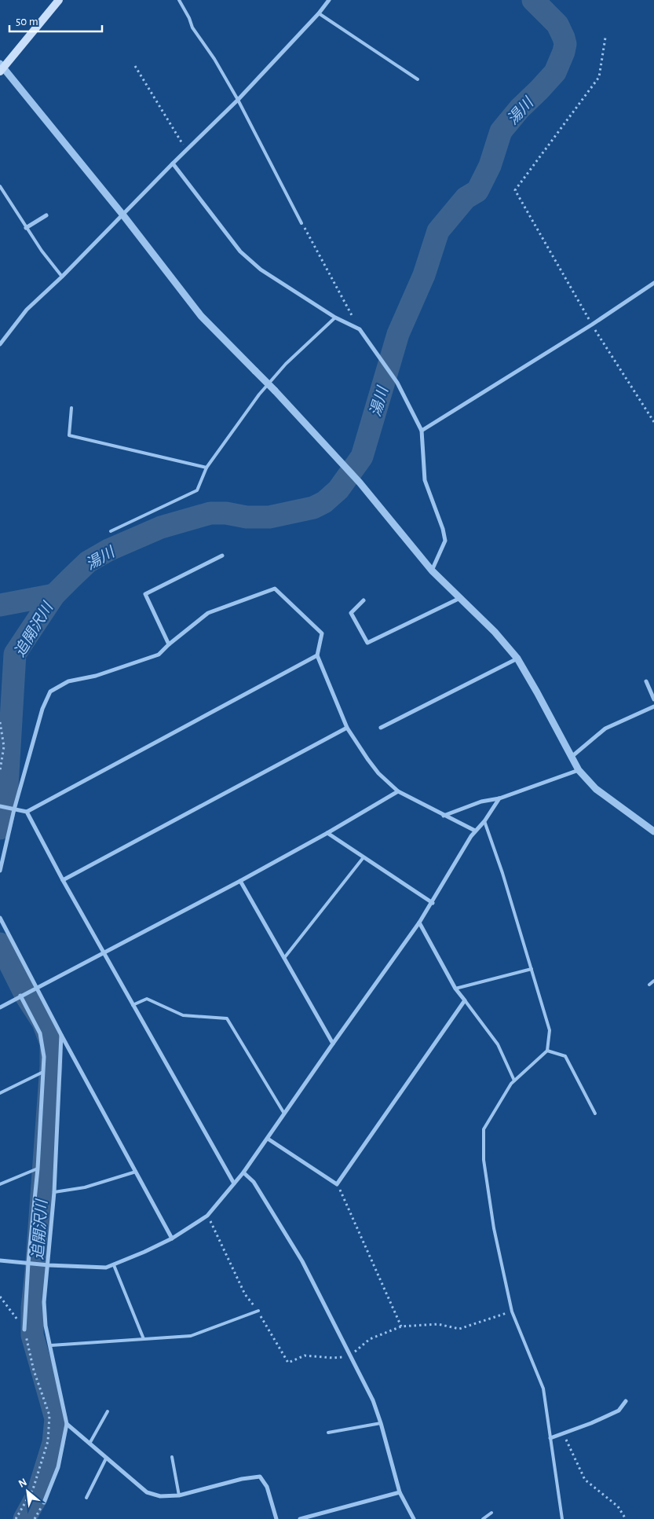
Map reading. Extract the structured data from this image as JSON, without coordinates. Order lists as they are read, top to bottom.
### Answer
{
  "water": ["湯川", "追開沢川"],
  "scale_bar": "50 m",
  "north": "top left"
}
